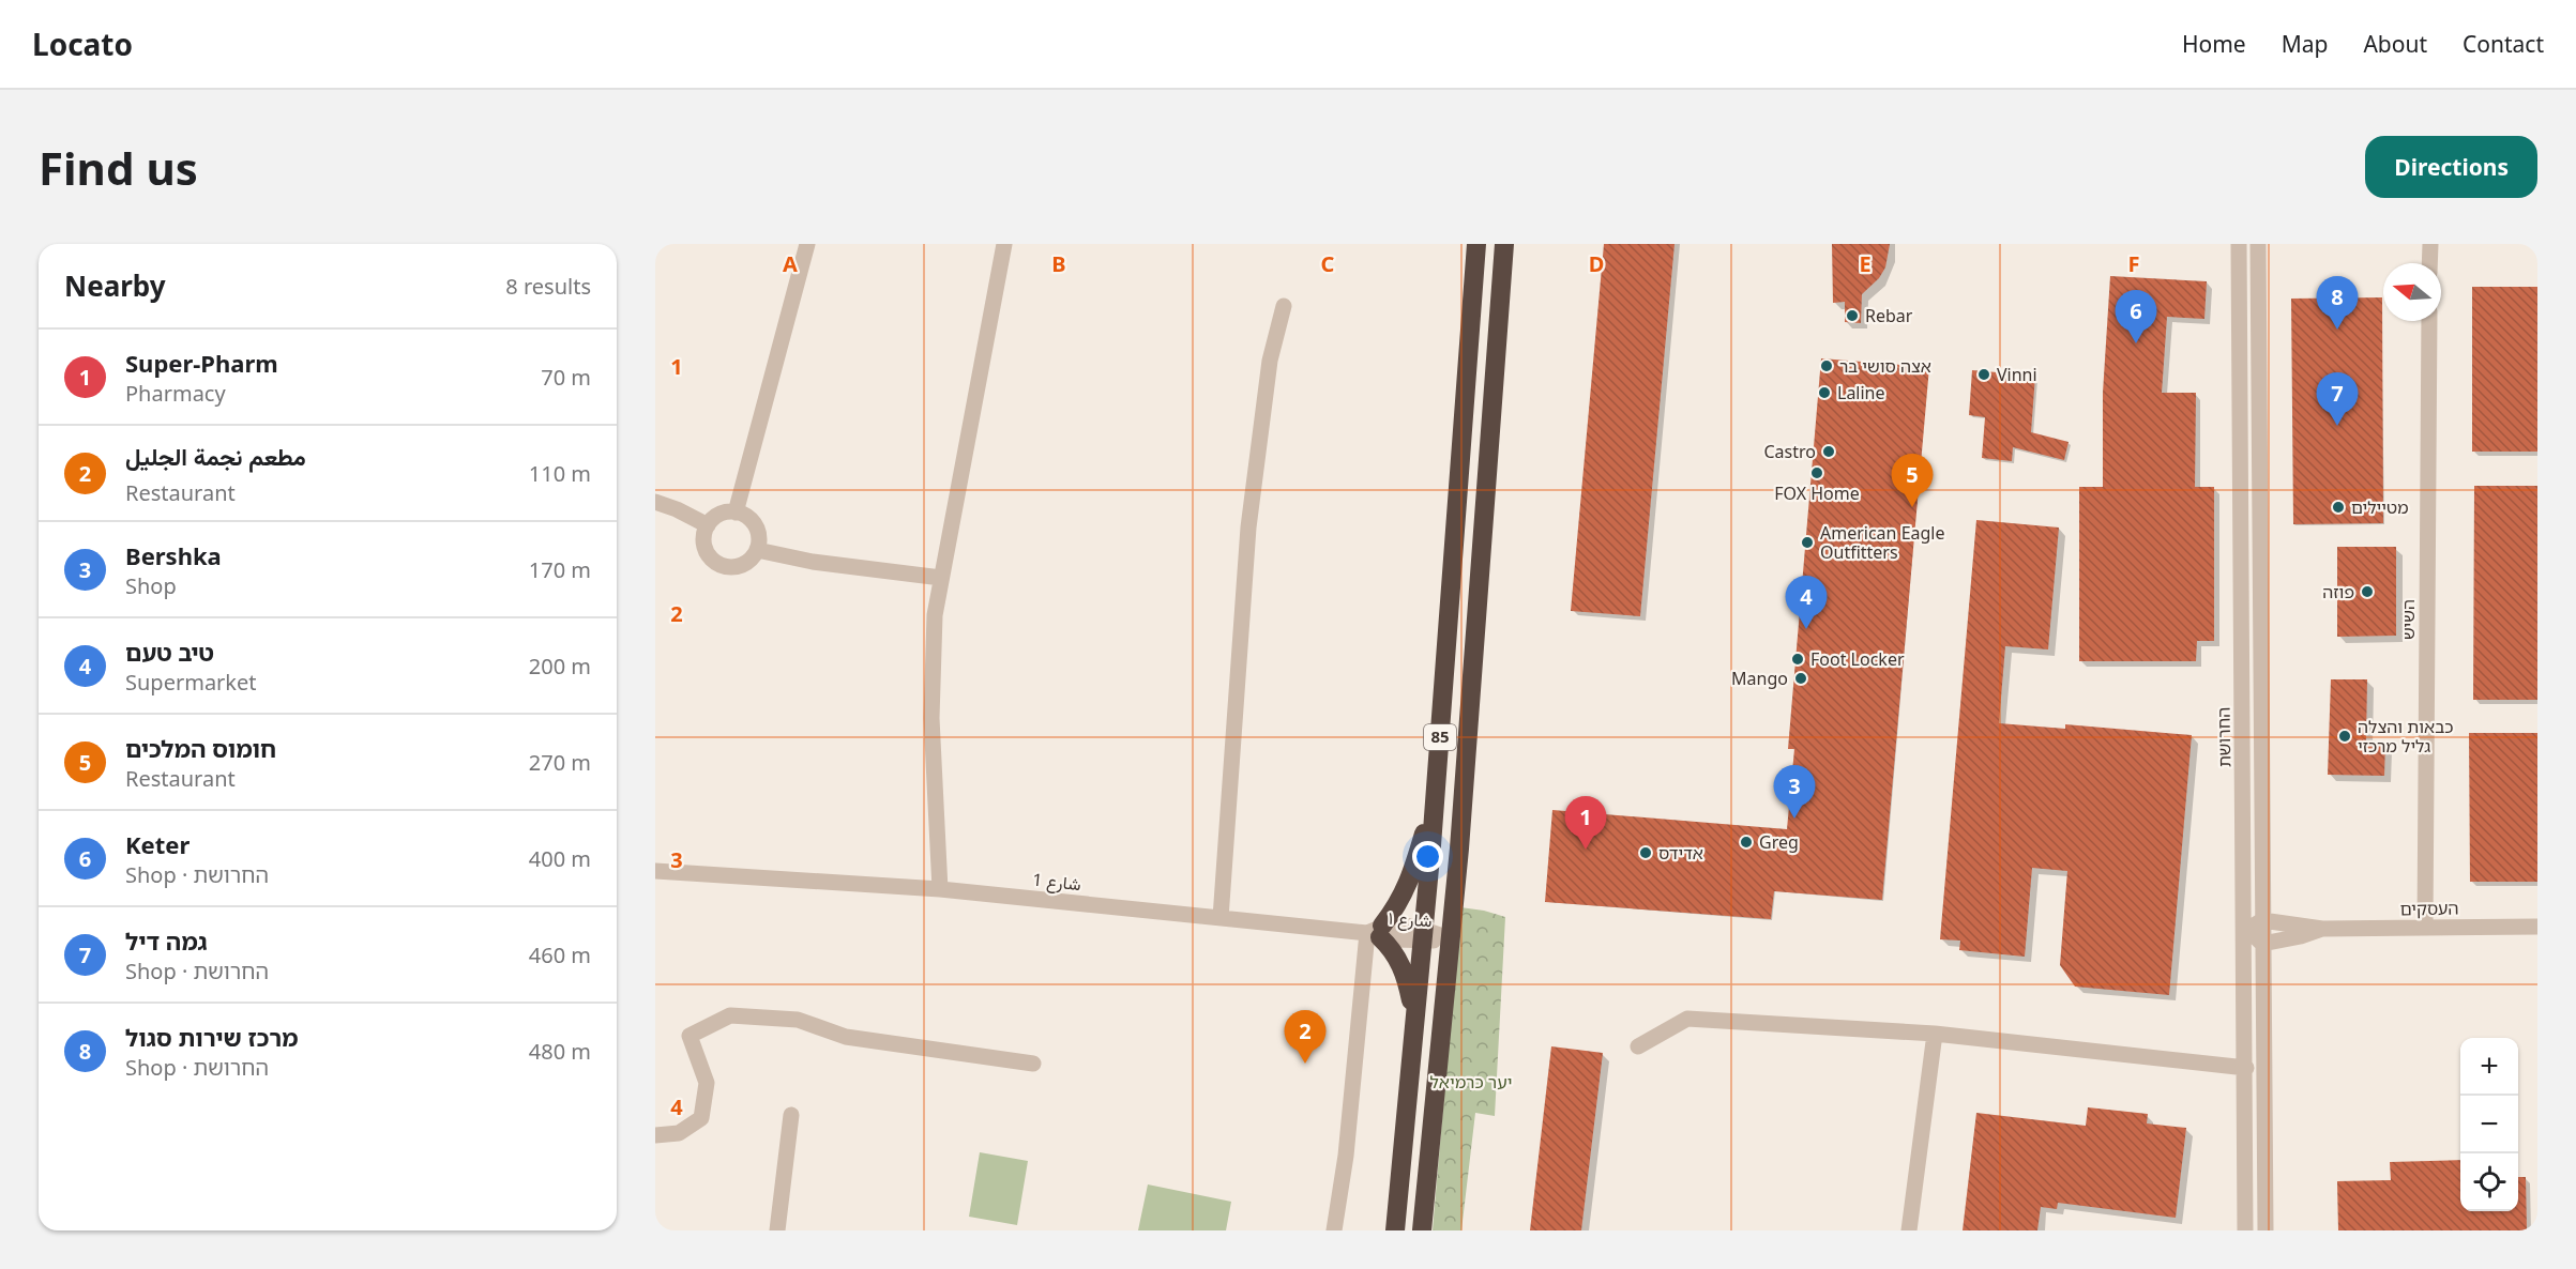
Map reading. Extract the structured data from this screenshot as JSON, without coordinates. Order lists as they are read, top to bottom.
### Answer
{
  "streets": {
    "highway": ["85"],
    "street": [
      "השיש",
      "החרושת",
      "شارع 1",
      "העסקים"
    ]
  },
  "crossings": [
    ["השיש", "העסקים"],
    ["85", "شارع 1"]
  ],
  "parks": ["יער כרמיאל"],
  "places": [
    "Rebar",
    "אצה סושי בר",
    "Vinni",
    "Laline",
    "Castro",
    "FOX Home",
    "מטיילים",
    "American Eagle Outfitters",
    "פוזה",
    "Foot Locker",
    "Mango",
    "כבאות והצלה גליל מרכזי",
    "Greg",
    "אדידס"
  ],
  "north": "left",
  "page": {
    "header": "Locato",
    "nav": [
      "Home",
      "Map",
      "About",
      "Contact"
    ],
    "buttons": "Directions",
    "title": "Find us",
    "heading": ["Nearby", "8 results"],
    "pins": [
      "8",
      "6",
      "7",
      "5",
      "4",
      "3",
      "1",
      "2"
    ],
    "list": [
      {
        "mark": "1",
        "name": "Super-Pharm",
        "note": "Pharmacy",
        "value": "70 m"
      },
      {
        "mark": "2",
        "name": "مطعم نجمة الجليل",
        "note": "Restaurant",
        "value": "110 m"
      },
      {
        "mark": "3",
        "name": "Bershka",
        "note": "Shop",
        "value": "170 m"
      },
      {
        "mark": "4",
        "name": "טיב טעם",
        "note": "Supermarket",
        "value": "200 m"
      },
      {
        "mark": "5",
        "name": "חומוס המלכים",
        "note": "Restaurant",
        "value": "270 m"
      },
      {
        "mark": "6",
        "name": "Keter",
        "note": "Shop · החרושת",
        "value": "400 m"
      },
      {
        "mark": "7",
        "name": "גמה דיל",
        "note": "Shop · החרושת",
        "value": "460 m"
      },
      {
        "mark": "8",
        "name": "מרכז שירות סגול",
        "note": "Shop · החרושת",
        "value": "480 m"
      }
    ],
    "map_buttons": ["+", "−"]
  },
  "grid": {
    "columns": [
      "A",
      "B",
      "C",
      "D",
      "E",
      "F"
    ],
    "rows": [
      "1",
      "2",
      "3",
      "4"
    ]
  }
}
